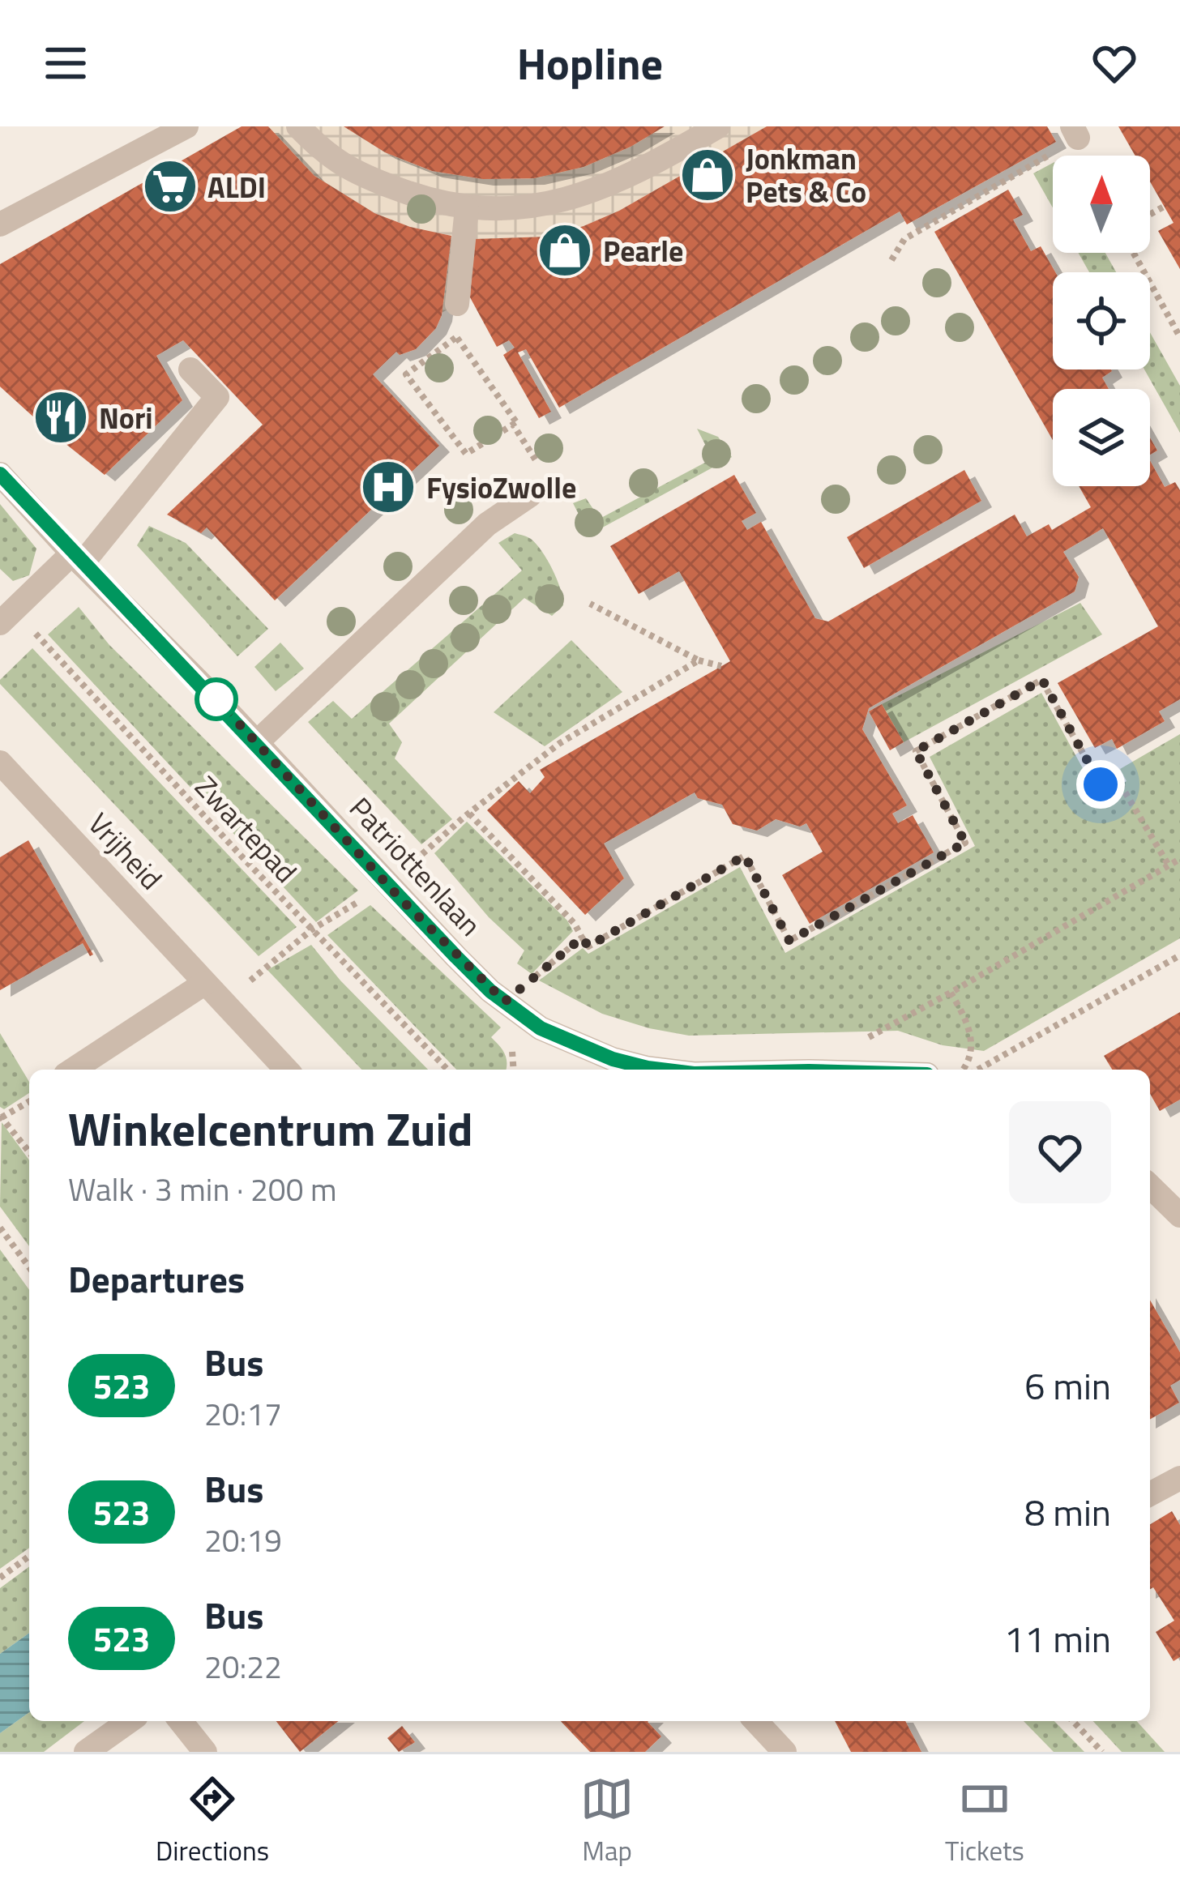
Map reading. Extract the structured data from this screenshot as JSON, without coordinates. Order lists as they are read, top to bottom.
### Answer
{
  "streets": {
    "street": ["Vrijheid", "Patriottenlaan"],
    "path": ["Zwartepad"]
  },
  "places": {
    "shop": ["Jonkman Pets & Co", "Pearle"],
    "supermarket": ["ALDI"],
    "restaurant": ["Nori"],
    "hospital": ["FysioZwolle"]
  },
  "lines": ["bus line 523"],
  "north": "top",
  "page": {
    "header": "Hopline",
    "heading": [
      ["Winkelcentrum Zuid", "Walk · 3 min · 200 m"],
      "Departures"
    ],
    "list": [
      {
        "mark": "523",
        "name": "Bus",
        "note": "20:17",
        "value": "6 min"
      },
      {
        "mark": "523",
        "name": "Bus",
        "note": "20:19",
        "value": "8 min"
      },
      {
        "mark": "523",
        "name": "Bus",
        "note": "20:22",
        "value": "11 min"
      }
    ],
    "tabs": ["Directions", "Map", "Tickets"]
  }
}
